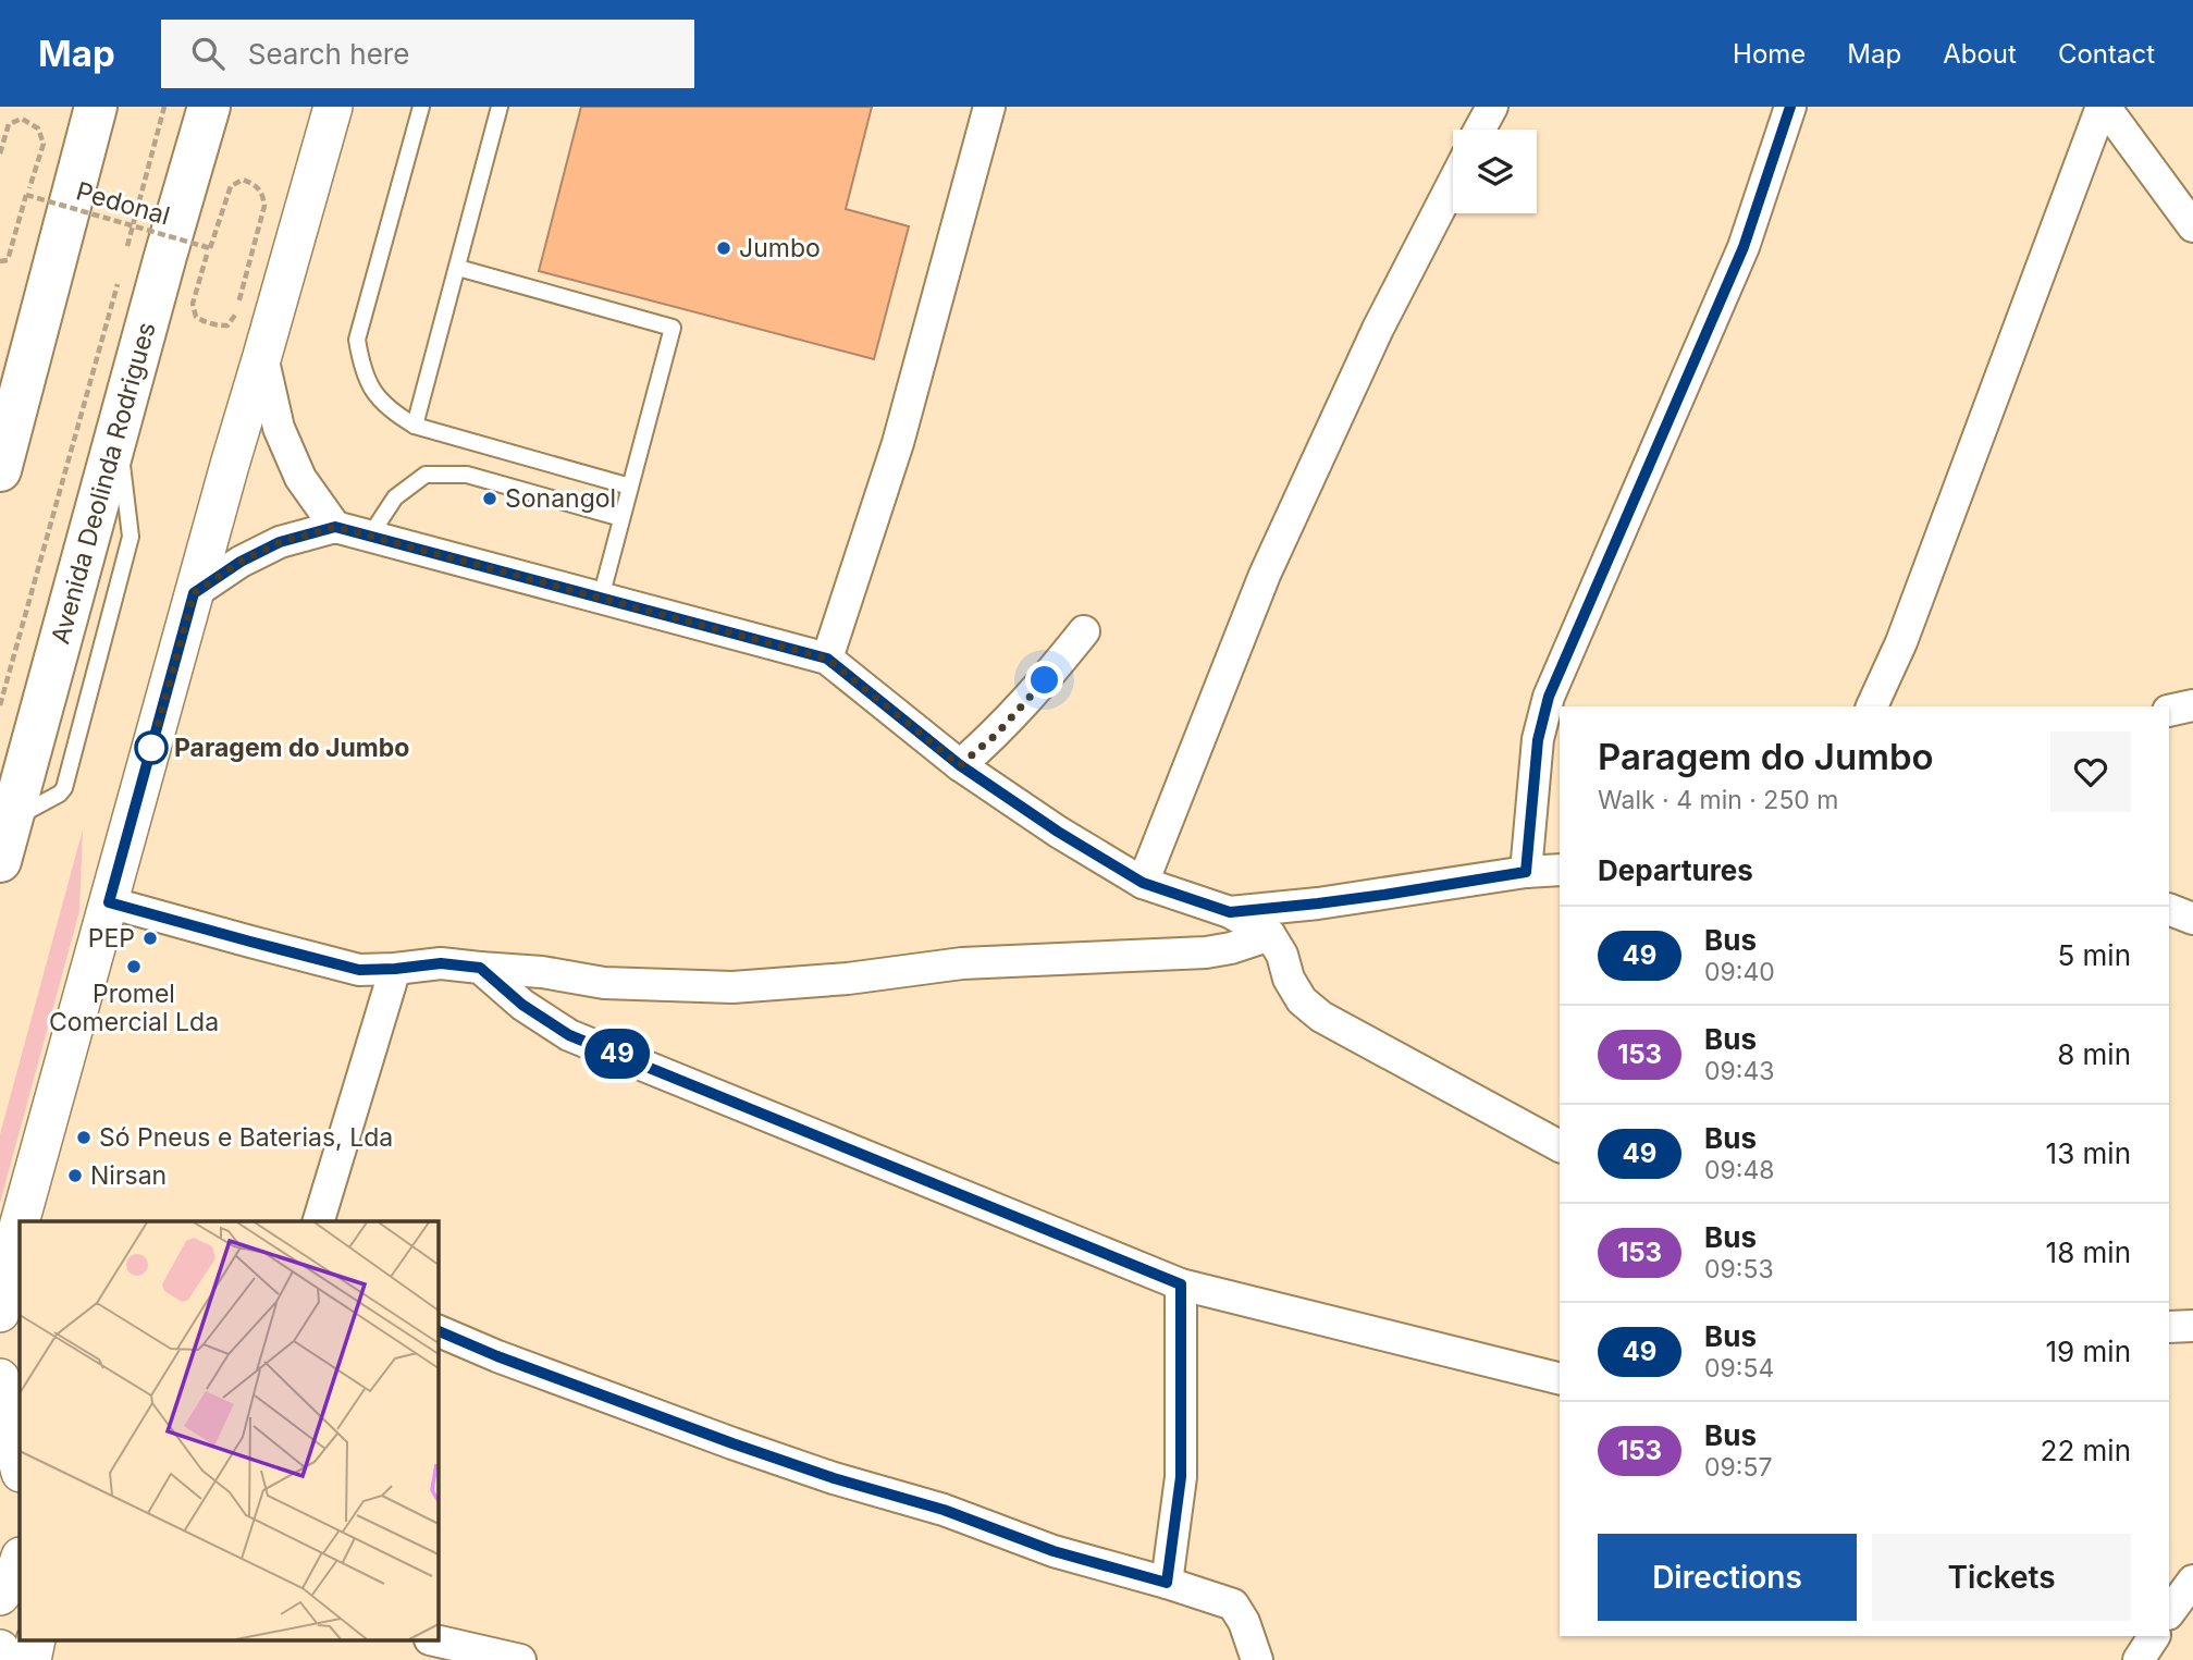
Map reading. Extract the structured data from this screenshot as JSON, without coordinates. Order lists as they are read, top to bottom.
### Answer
{
  "streets": {
    "highway": ["Avenida Deolinda Rodrigues"],
    "path": ["Pedonal"]
  },
  "places": [
    "Jumbo",
    "Sonangol",
    "Paragem do Jumbo",
    "PEP",
    "Promel Comercial Lda",
    "Só Pneus e Baterias, Lda",
    "Nirsan"
  ],
  "lines": ["bus line 49"],
  "page": {
    "header": "Map",
    "search": "Search here",
    "nav": [
      "Home",
      "Map",
      "About",
      "Contact"
    ],
    "on_map": "49",
    "heading": [
      ["Paragem do Jumbo", "Walk · 4 min · 250 m"],
      "Departures"
    ],
    "list": [
      {
        "mark": "49",
        "name": "Bus",
        "note": "09:40",
        "value": "5 min"
      },
      {
        "mark": "153",
        "name": "Bus",
        "note": "09:43",
        "value": "8 min"
      },
      {
        "mark": "49",
        "name": "Bus",
        "note": "09:48",
        "value": "13 min"
      },
      {
        "mark": "153",
        "name": "Bus",
        "note": "09:53",
        "value": "18 min"
      },
      {
        "mark": "49",
        "name": "Bus",
        "note": "09:54",
        "value": "19 min"
      },
      {
        "mark": "153",
        "name": "Bus",
        "note": "09:57",
        "value": "22 min"
      }
    ],
    "buttons": ["Directions", "Tickets"]
  }
}
